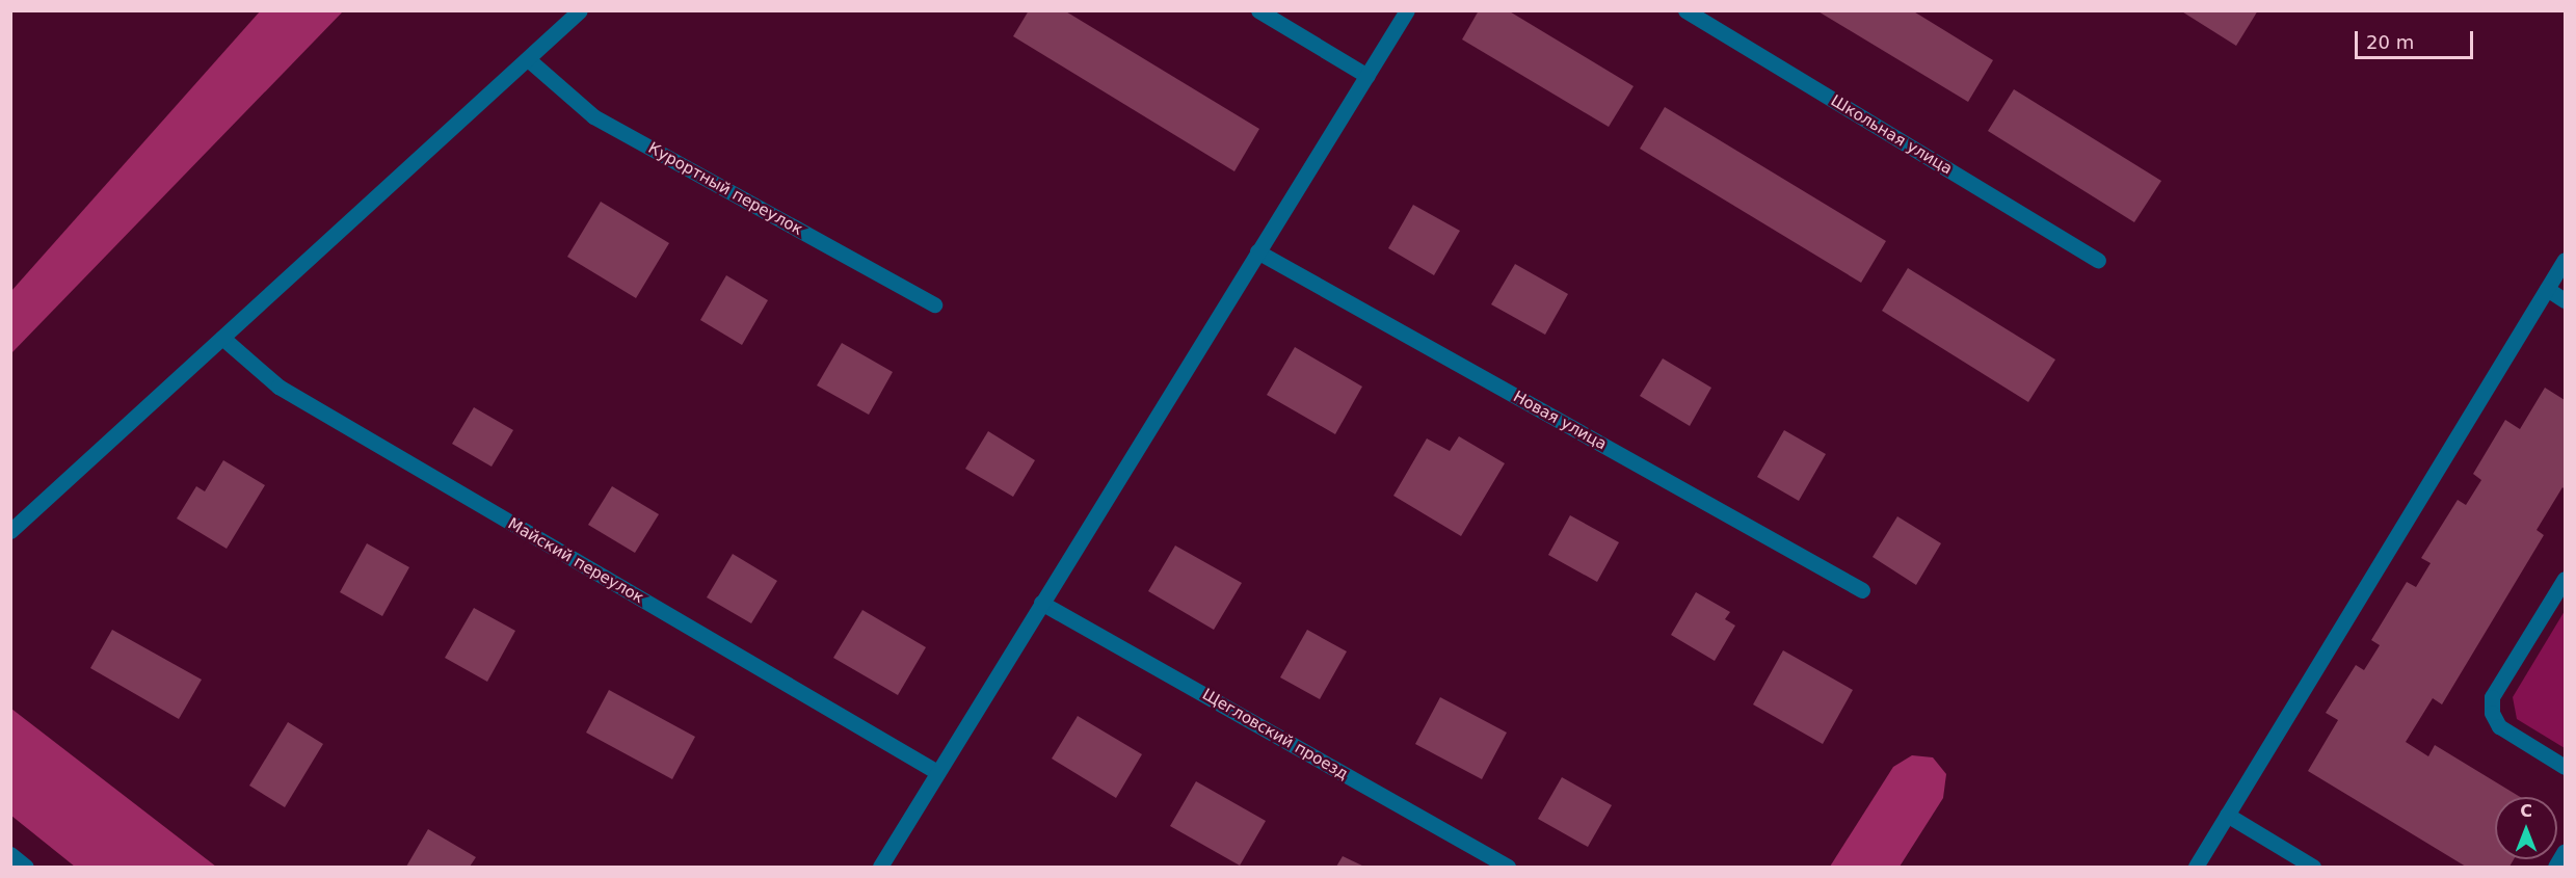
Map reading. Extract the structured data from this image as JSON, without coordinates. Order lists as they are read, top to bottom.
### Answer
{
  "streets": {
    "street": [
      "Школьная улица",
      "Курортный переулок",
      "Новая улица",
      "Майский переулок",
      "Щегловский проезд"
    ]
  },
  "scale_bar": "20 m",
  "north": "top"
}
